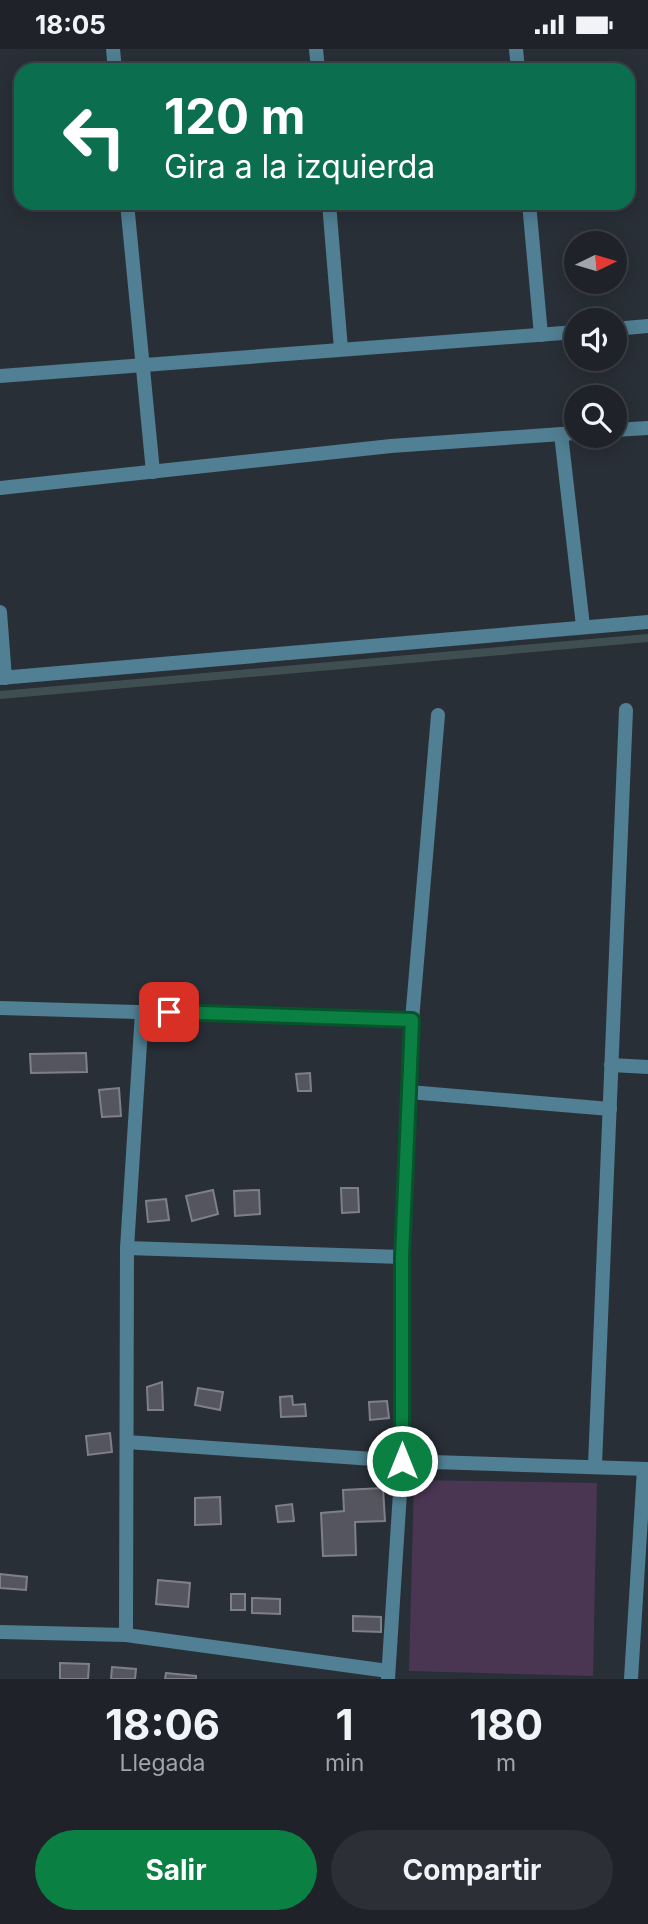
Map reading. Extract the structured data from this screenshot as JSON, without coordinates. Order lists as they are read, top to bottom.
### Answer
{
  "north": "right",
  "page": {
    "status": "18:05",
    "turn": ["120 m", "Gira a la izquierda"],
    "eta": [
      "18:06",
      "Llegada",
      "1",
      "min",
      "180",
      "m"
    ],
    "buttons": ["Salir", "Compartir"]
  }
}
